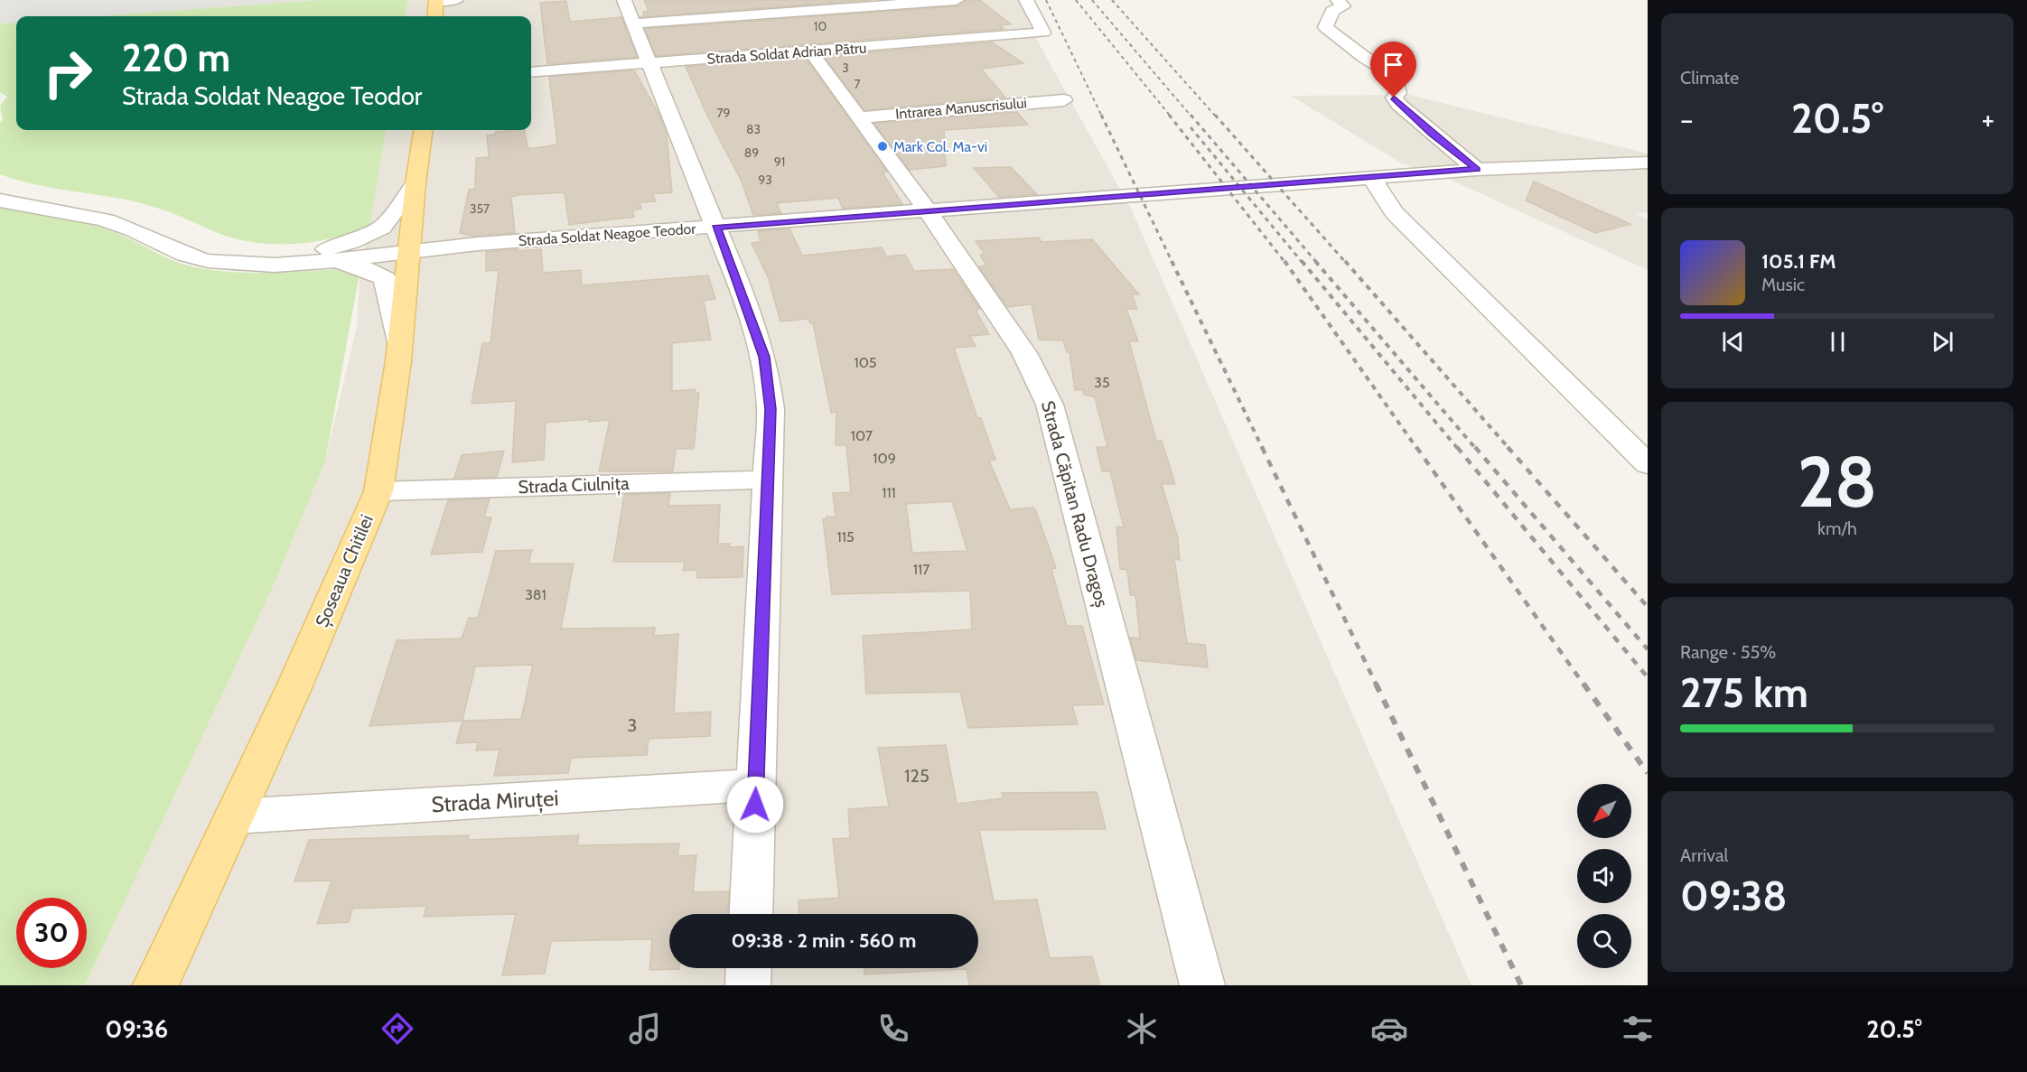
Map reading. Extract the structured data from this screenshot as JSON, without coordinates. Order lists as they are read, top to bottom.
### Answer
{
  "streets": {
    "main road": ["Șoseaua Chitilei"],
    "street": [
      "Strada Soldat Adrian Pătru",
      "Intrarea Manuscrisului",
      "Strada Soldat Neagoe Teodor",
      "Strada Ciulnița",
      "Strada Căpitan Radu Dragoș",
      "Strada Miruței"
    ]
  },
  "crossings": [
    ["Strada Soldat Adrian Pătru", "Strada Căpitan Radu Dragoș"],
    ["Intrarea Manuscrisului", "Strada Căpitan Radu Dragoș"],
    ["Strada Soldat Neagoe Teodor", "Strada Căpitan Radu Dragoș"],
    ["Strada Soldat Neagoe Teodor", "Șoseaua Chitilei"],
    ["Strada Ciulnița", "Șoseaua Chitilei"],
    ["Șoseaua Chitilei", "Strada Miruței"]
  ],
  "places": ["Mark Col. Ma-vi"],
  "house_numbers": [
    "10",
    "3",
    "7",
    "79",
    "83",
    "89",
    "91",
    "93",
    "357",
    "105",
    "35",
    "107",
    "109",
    "111",
    "115",
    "117",
    "381",
    "3",
    "125"
  ],
  "north": "bottom left",
  "page": {
    "tile": [
      "Climate",
      ["28", "km/h"],
      ["Range · 55%", "275 km"],
      ["Arrival", "09:38"]
    ],
    "turn": ["220 m", "Strada Soldat Neagoe Teodor"],
    "heat": ["−", "20.5°", "+"],
    "song": ["105.1 FM", "Music"],
    "limit": "30",
    "trip": "09:38 · 2 min · 560 m",
    "tabs": ["09:36", "20.5°"]
  }
}
